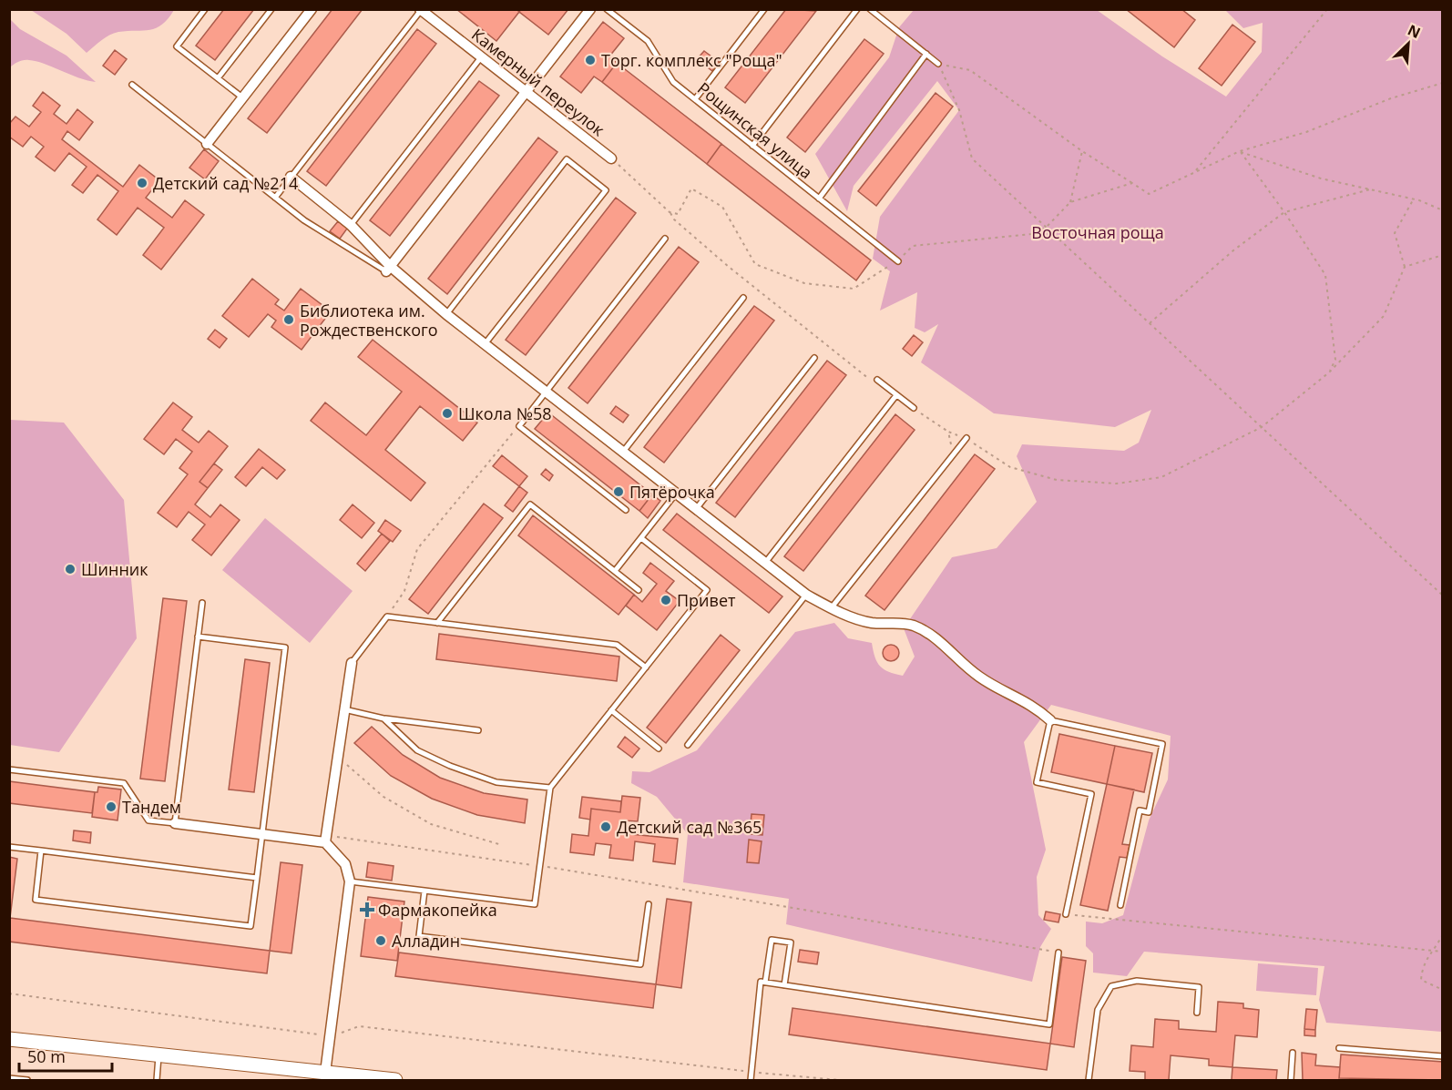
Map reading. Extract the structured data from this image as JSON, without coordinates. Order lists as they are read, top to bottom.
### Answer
{
  "streets": {
    "street": ["Камерный переулок"],
    "lane": ["Рощинская улица"]
  },
  "parks": ["Восточная роща"],
  "places": {
    "other": [
      "Торг. комплекс \"Роща\"",
      "Детский сад №214",
      "Библиотека им. Рождественского",
      "Школа №58",
      "Пятёрочка",
      "Шинник",
      "Привет",
      "Тандем",
      "Детский сад №365",
      "Алладин"
    ],
    "health": ["Фармакопейка"]
  },
  "scale_bar": "50 m",
  "north": "top right"
}
